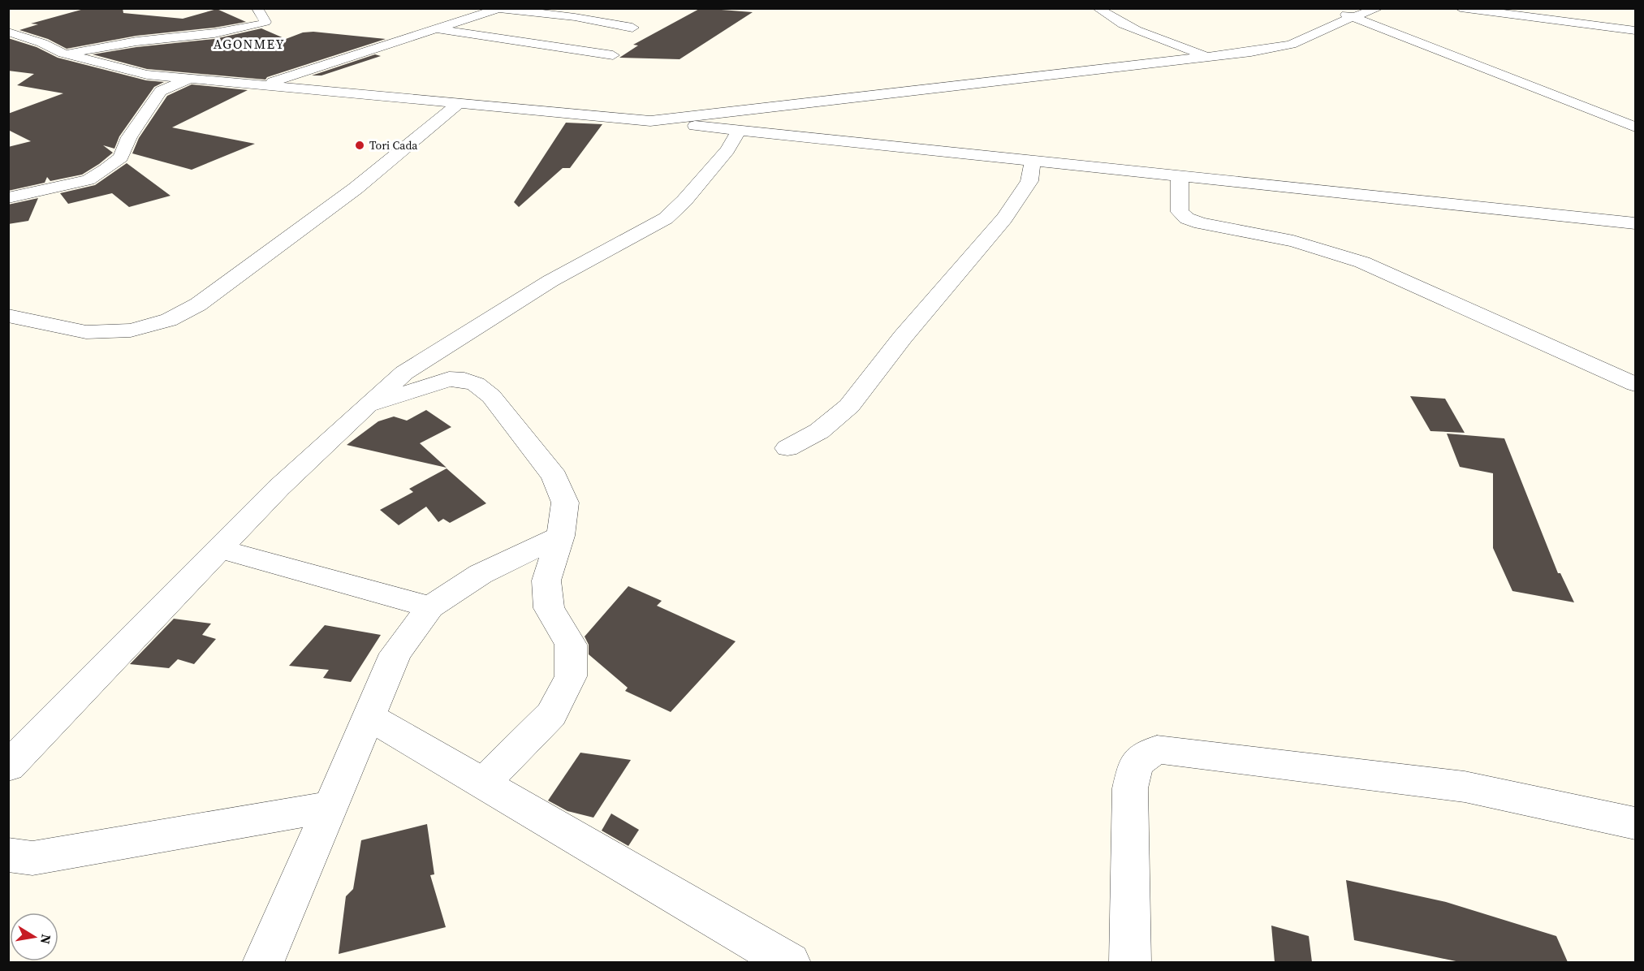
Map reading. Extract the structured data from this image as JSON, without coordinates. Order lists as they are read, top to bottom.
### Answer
{
  "districts": ["AGONMEY"],
  "places": ["Tori Cada"],
  "north": "right"
}
